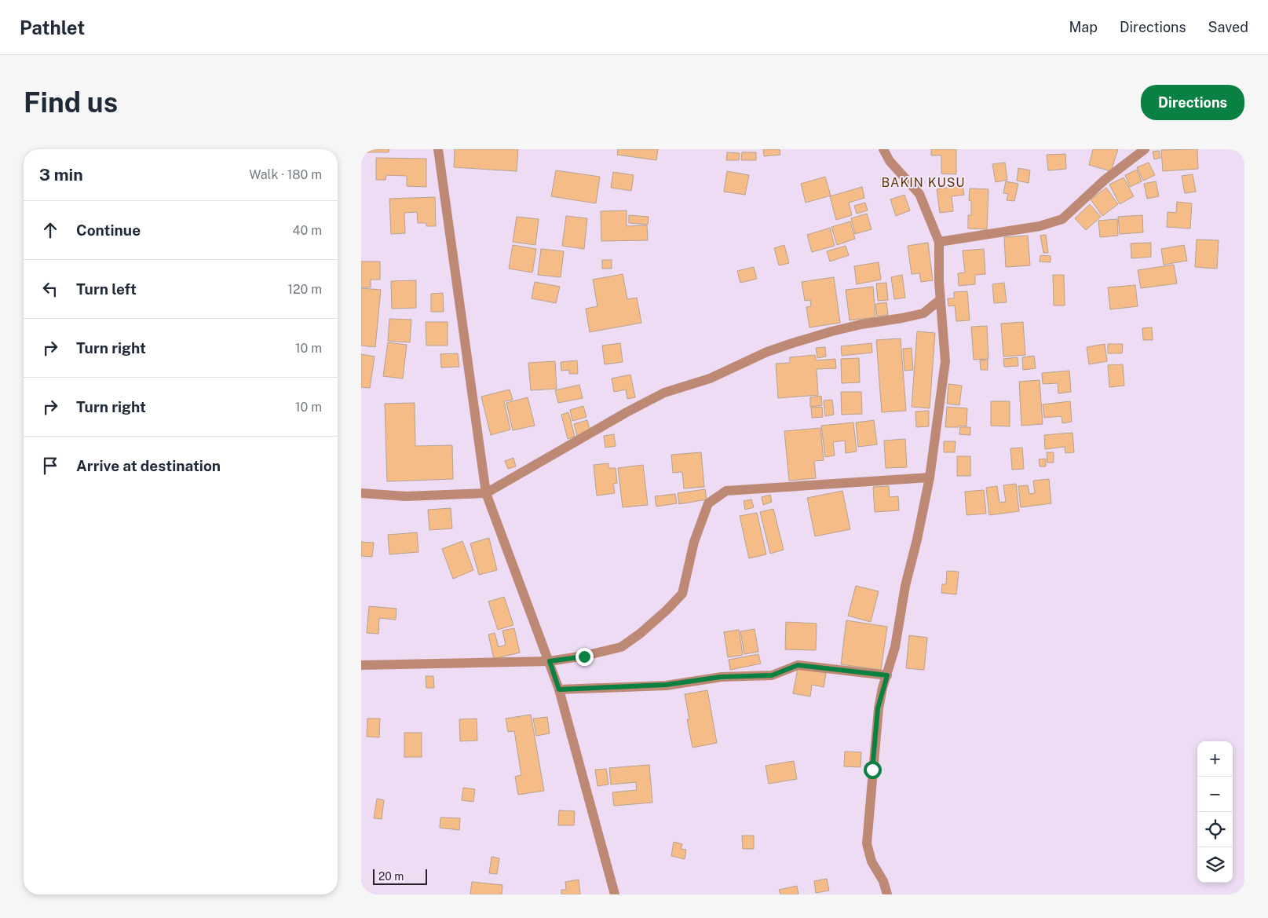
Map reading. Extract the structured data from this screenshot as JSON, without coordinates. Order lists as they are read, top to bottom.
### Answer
{
  "districts": ["BAKIN KUSU"],
  "scale_bar": "20 m",
  "page": {
    "header": "Pathlet",
    "nav": ["Map", "Directions", "Saved"],
    "buttons": "Directions",
    "title": "Find us",
    "heading": ["3 min", "Walk · 180 m"],
    "list": [
      ["Continue", "40 m"],
      ["Turn left", "120 m"],
      ["Turn right", "10 m"],
      ["Turn right", "10 m"],
      "Arrive at destination"
    ],
    "map_buttons": ["+", "−"],
    "scale": "20 m"
  }
}
